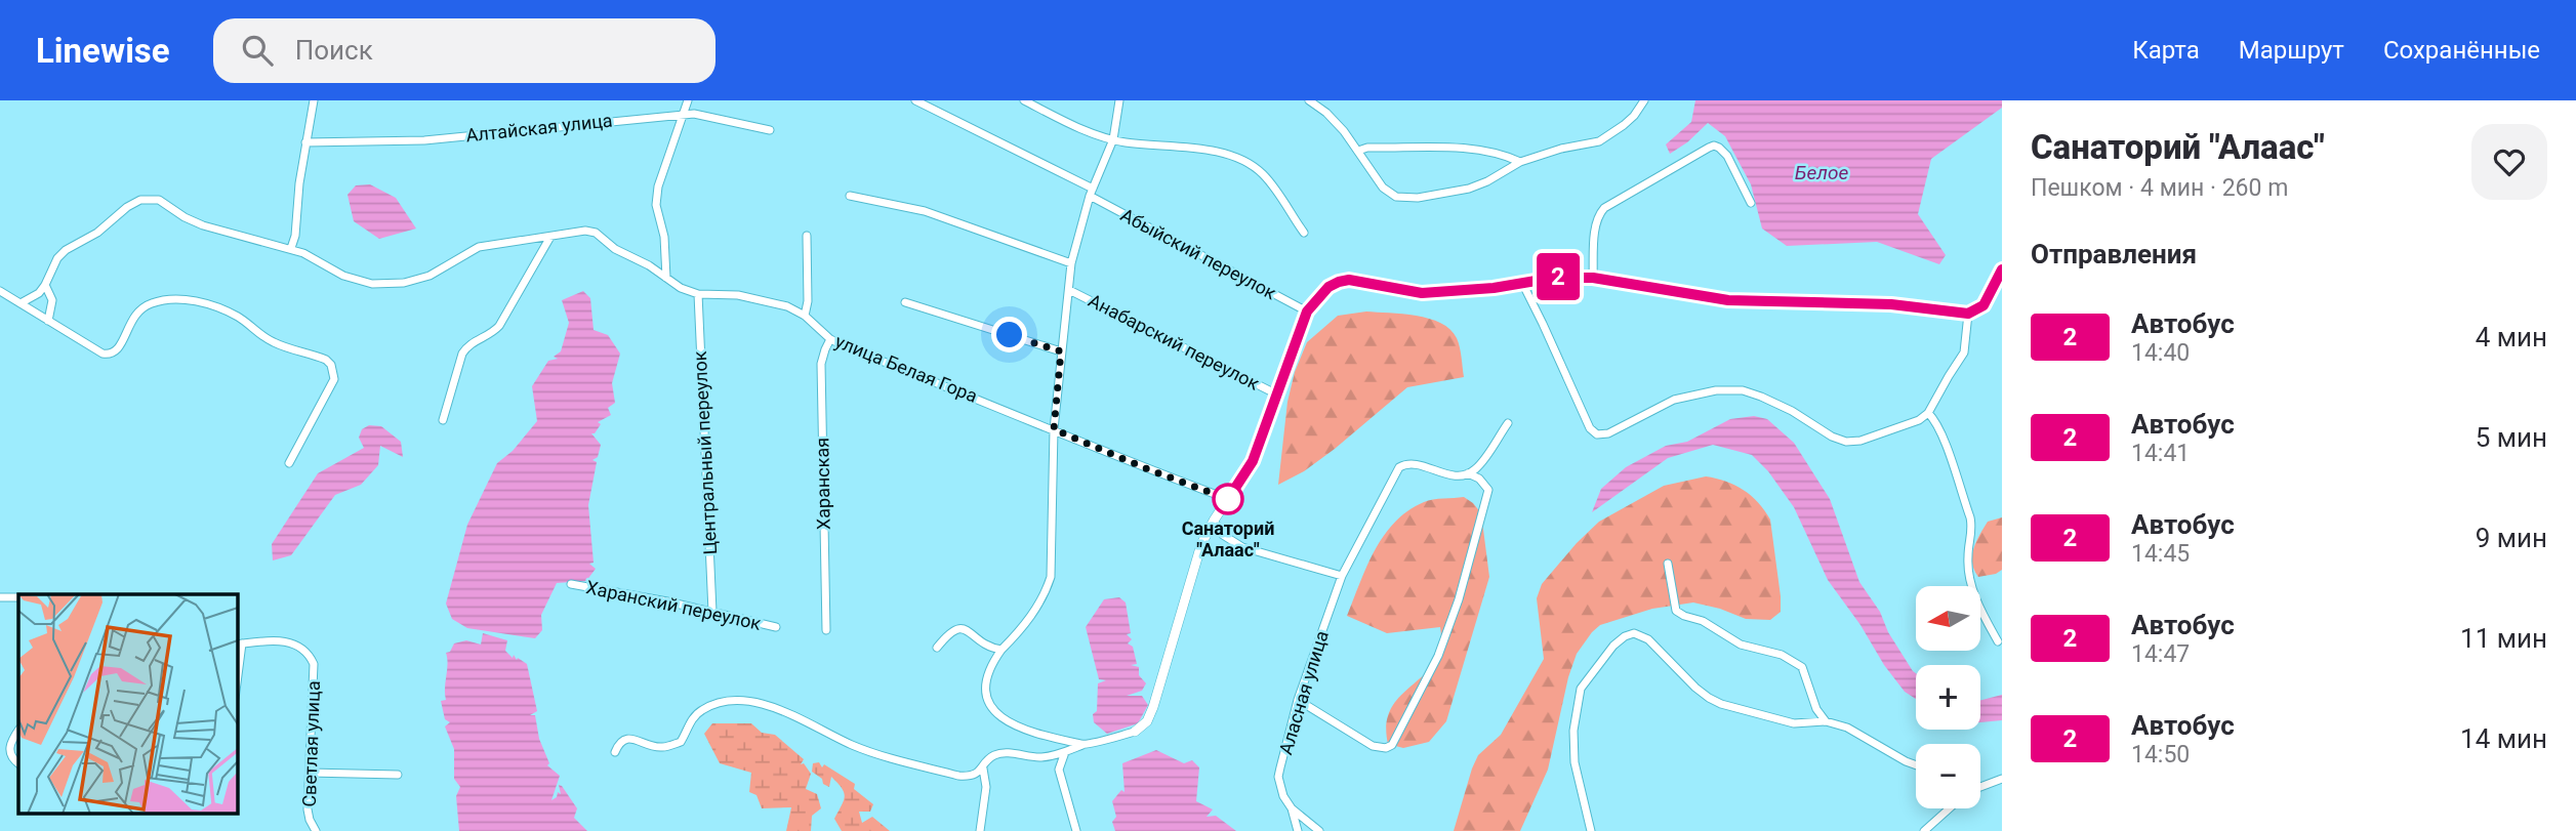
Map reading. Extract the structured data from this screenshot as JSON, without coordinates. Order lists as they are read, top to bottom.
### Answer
{
  "streets": {
    "street": [
      "Алтайская улица",
      "Абыйский переулок",
      "Анабарский переулок",
      "улица Белая Гора",
      "Центральный переулок",
      "Харанская",
      "Харанский переулок",
      "Аласная улица",
      "Светлая улица"
    ]
  },
  "crossings": [
    ["улица Белая Гора", "Центральный переулок"],
    ["улица Белая Гора", "Харанская"],
    ["Центральный переулок", "Харанский переулок"]
  ],
  "water": ["Белое"],
  "places": ["Санаторий \"Алаас\""],
  "lines": ["bus line 2"],
  "north": "left",
  "page": {
    "header": "Linewise",
    "search": "Поиск",
    "nav": ["Карта", "Маршрут", "Сохранённые"],
    "on_map": "2",
    "heading": [
      ["Санаторий \"Алаас\"", "Пешком · 4 мин · 260 m"],
      "Отправления"
    ],
    "list": [
      {
        "mark": "2",
        "name": "Автобус",
        "note": "14:40",
        "value": "4 мин"
      },
      {
        "mark": "2",
        "name": "Автобус",
        "note": "14:41",
        "value": "5 мин"
      },
      {
        "mark": "2",
        "name": "Автобус",
        "note": "14:45",
        "value": "9 мин"
      },
      {
        "mark": "2",
        "name": "Автобус",
        "note": "14:47",
        "value": "11 мин"
      },
      {
        "mark": "2",
        "name": "Автобус",
        "note": "14:50",
        "value": "14 мин"
      }
    ],
    "map_buttons": ["+", "−"]
  }
}
